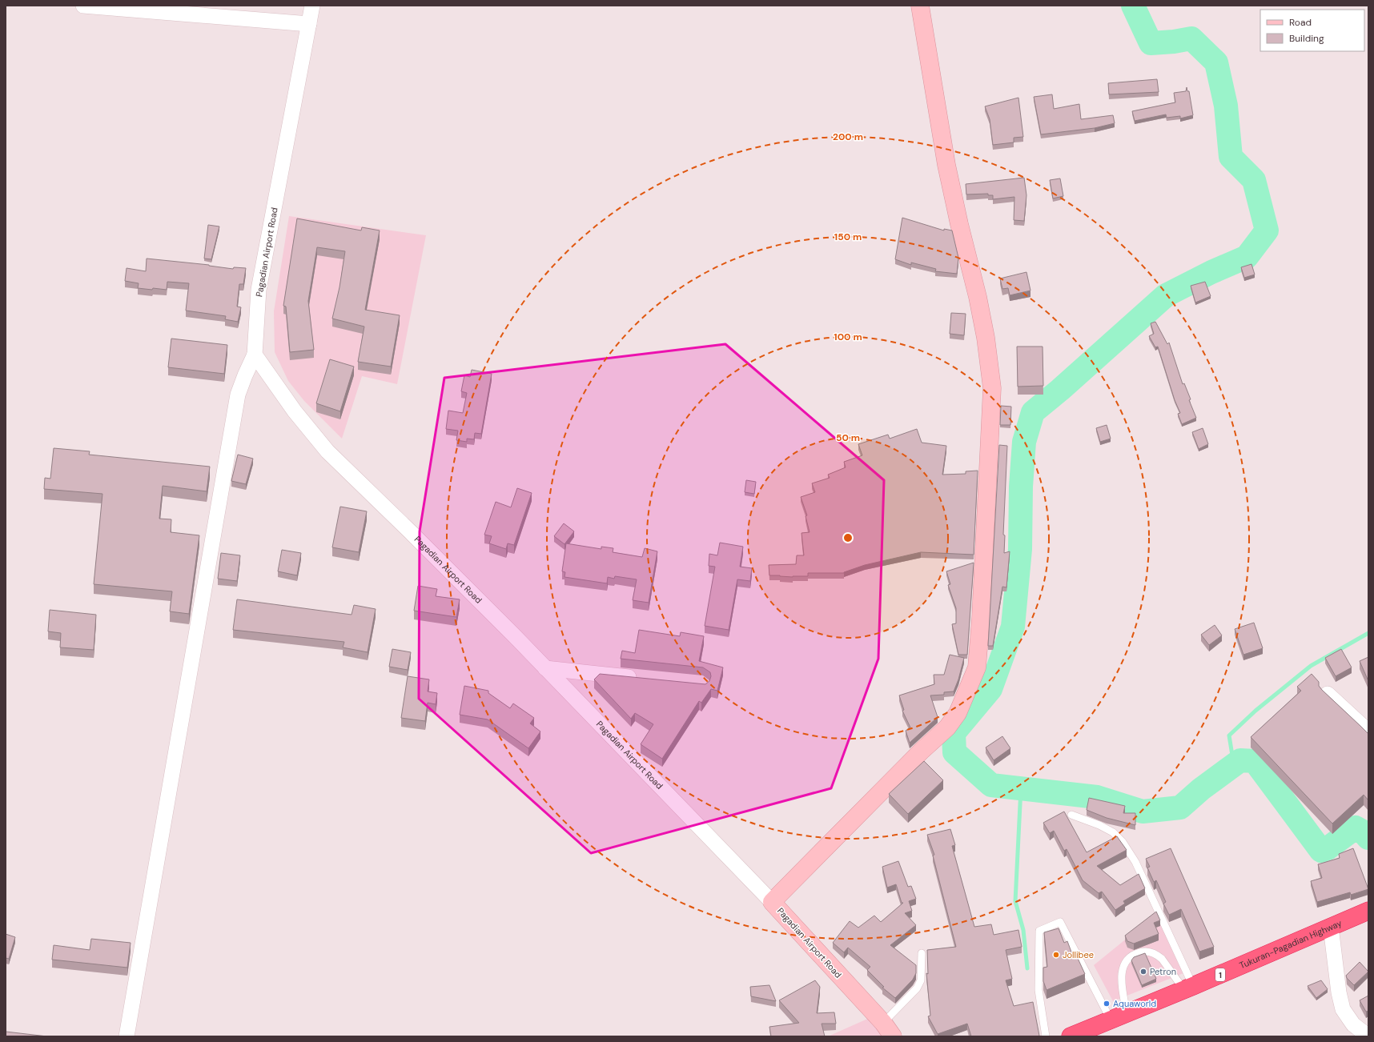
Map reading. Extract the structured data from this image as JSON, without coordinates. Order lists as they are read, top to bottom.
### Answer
{
  "streets": {
    "highway": ["Tukuran-Pagadian Highway", "1"],
    "street": ["Pagadian Airport Road"]
  },
  "places": ["Jollibee", "Petron", "Aquaworld"],
  "legend": ["Road", "Building"],
  "rings": [
    "200 m",
    "150 m",
    "100 m",
    "50 m"
  ]
}
